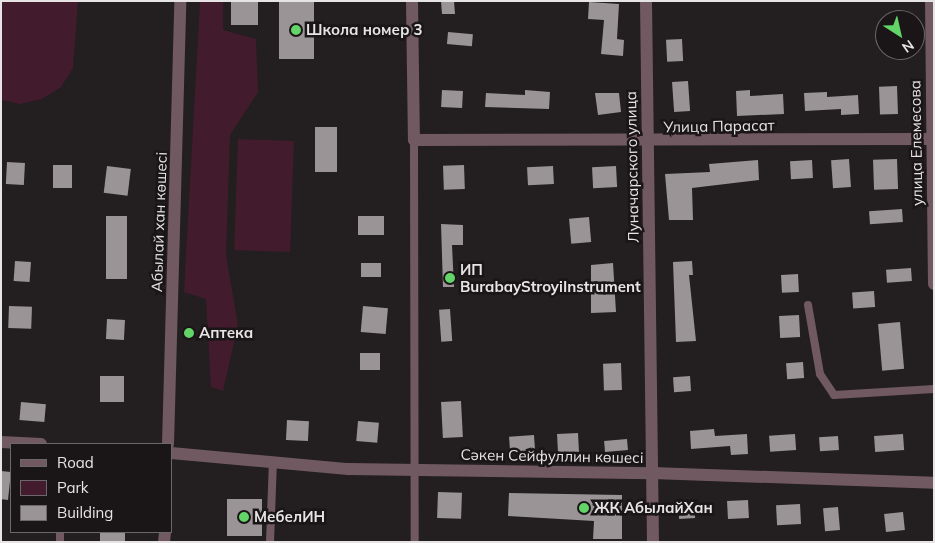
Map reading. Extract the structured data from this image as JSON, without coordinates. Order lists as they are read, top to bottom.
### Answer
{
  "streets": {
    "street": [
      "Улица Парасат",
      "улица Елемесова",
      "Луначарского улица",
      "Абылай хан көшесі",
      "Сәкен Сейфуллин көшесі"
    ]
  },
  "crossings": [
    ["Улица Парасат", "улица Елемесова"],
    ["Улица Парасат", "Луначарского улица"],
    ["Луначарского улица", "Сәкен Сейфуллин көшесі"]
  ],
  "places": [
    "Школа номер 3",
    "ИП BurabayStroyiInstrument",
    "Аптека",
    "ЖК АбылайХан",
    "МебелИН"
  ],
  "legend": ["Road", "Park", "Building"],
  "north": "bottom right"
}
